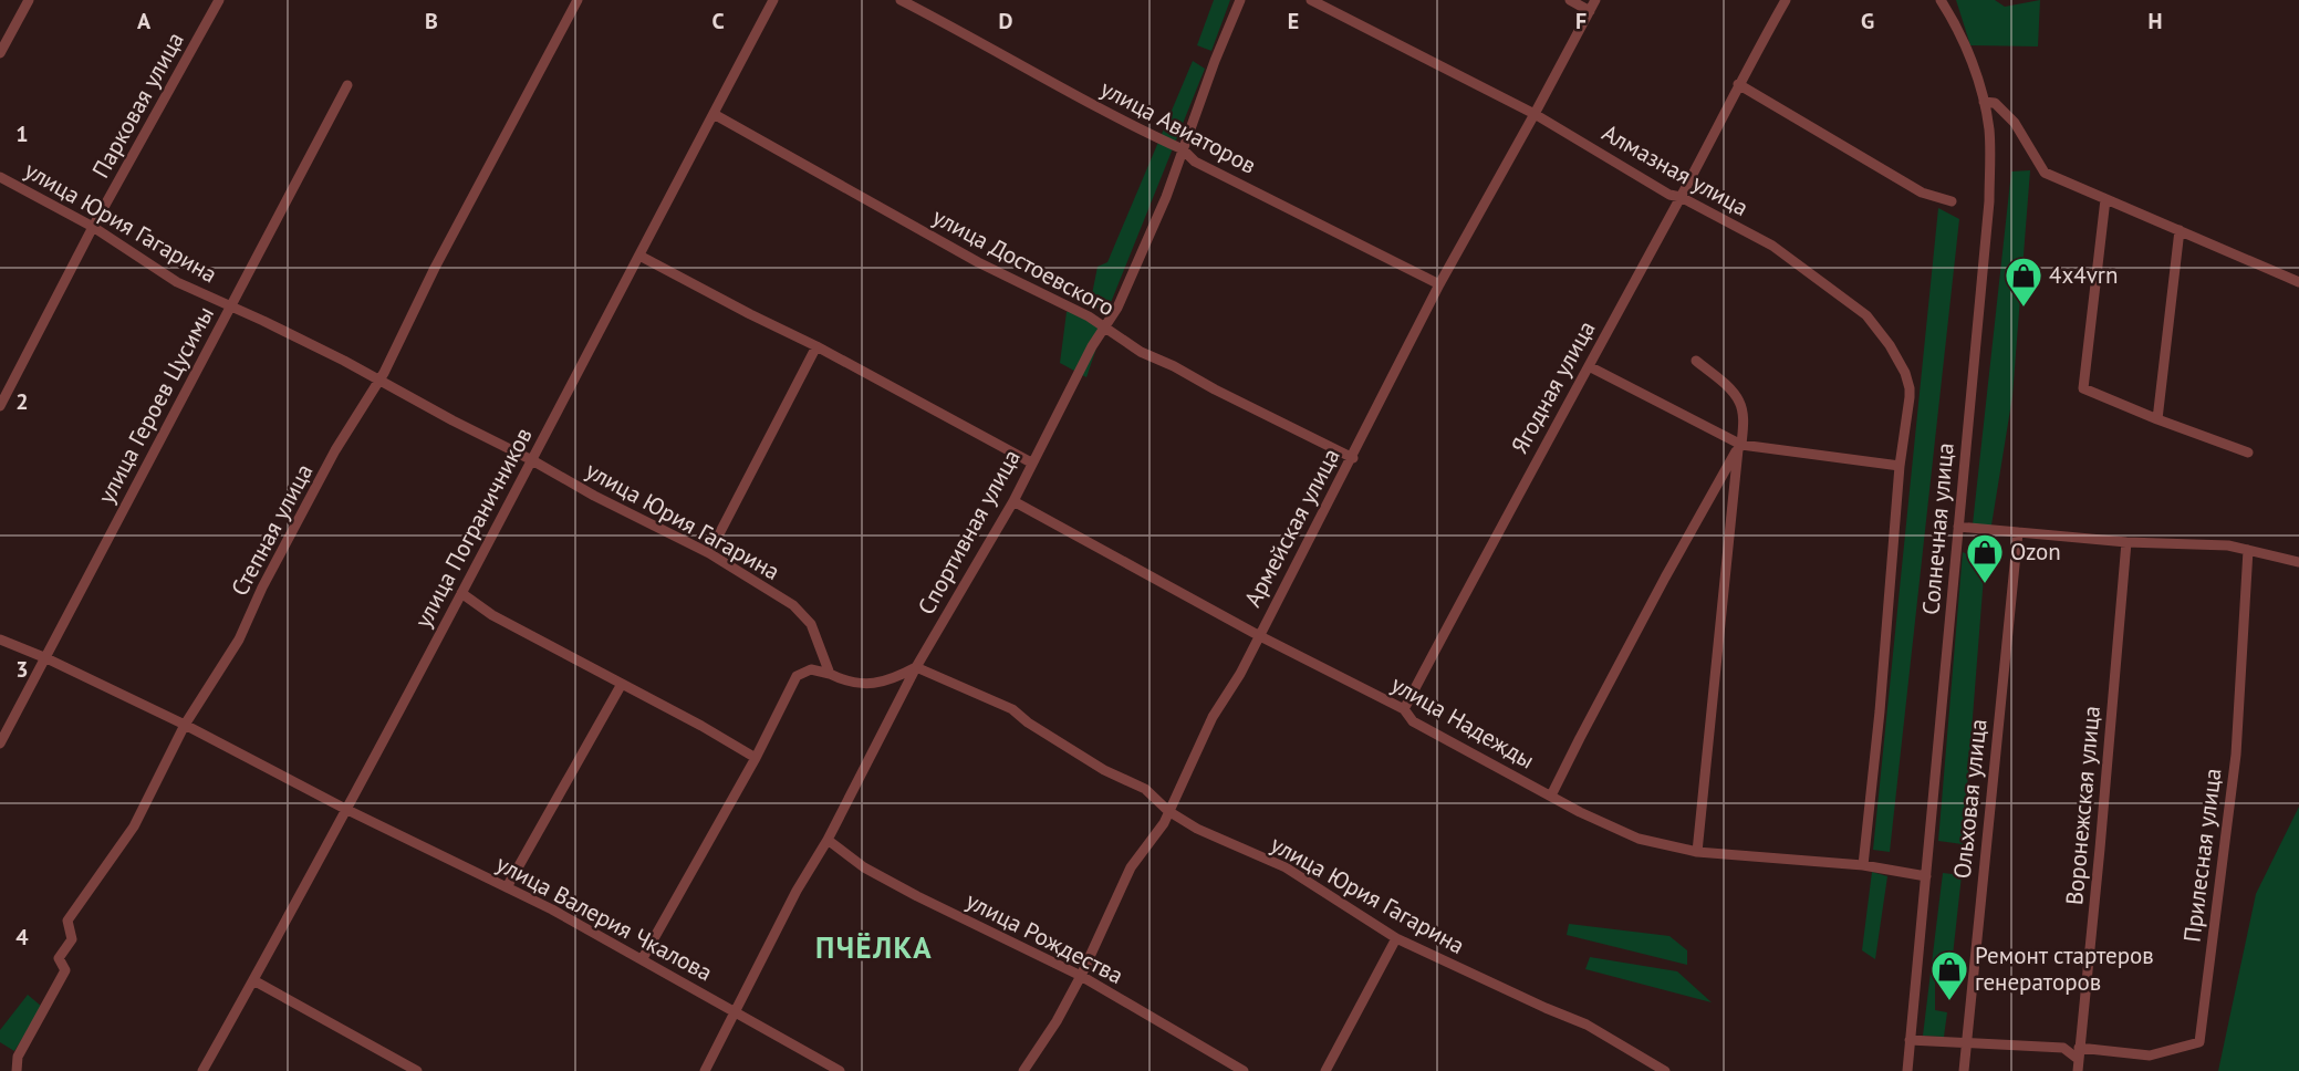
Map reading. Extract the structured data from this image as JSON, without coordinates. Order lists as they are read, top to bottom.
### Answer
{
  "streets": {
    "street": [
      "Парковая улица",
      "улица Авиаторов",
      "Алмазная улица",
      "улица Юрия Гагарина",
      "улица Достоевского",
      "Ягодная улица",
      "улица Героев Цусимы",
      "улица Пограничников",
      "Армейская улица",
      "Солнечная улица",
      "Степная улица",
      "Спортивная улица",
      "улица Надежды",
      "Ольховая улица",
      "Воронежская улица",
      "Прилесная улица",
      "улица Валерия Чкалова",
      "улица Рождества"
    ]
  },
  "crossings": [
    ["Парковая улица", "улица Юрия Гагарина"],
    ["улица Авиаторов", "Армейская улица"],
    ["улица Авиаторов", "Спортивная улица"],
    ["Алмазная улица", "Ягодная улица"],
    ["Алмазная улица", "Армейская улица"],
    ["Алмазная улица", "улица Надежды"],
    ["улица Юрия Гагарина", "улица Героев Цусимы"],
    ["улица Юрия Гагарина", "улица Пограничников"],
    ["улица Юрия Гагарина", "Армейская улица"],
    ["улица Юрия Гагарина", "Степная улица"],
    ["улица Юрия Гагарина", "Спортивная улица"],
    ["улица Достоевского", "улица Пограничников"],
    ["улица Достоевского", "Армейская улица"],
    ["улица Достоевского", "Спортивная улица"],
    ["Ягодная улица", "улица Надежды"],
    ["улица Героев Цусимы", "улица Валерия Чкалова"],
    ["улица Пограничников", "улица Валерия Чкалова"],
    ["Армейская улица", "улица Надежды"],
    ["Армейская улица", "улица Рождества"],
    ["Солнечная улица", "улица Надежды"],
    ["Степная улица", "улица Валерия Чкалова"],
    ["Спортивная улица", "улица Надежды"],
    ["Спортивная улица", "улица Валерия Чкалова"],
    ["Спортивная улица", "улица Рождества"],
    ["Воронежская улица", "Прилесная улица"]
  ],
  "districts": ["ПЧЁЛКА"],
  "places": {
    "shop": ["4x4vrn", "Ozon", "Ремонт стартеров генераторов"]
  },
  "grid": {
    "columns": [
      "A",
      "B",
      "C",
      "D",
      "E",
      "F",
      "G",
      "H"
    ],
    "rows": [
      "1",
      "2",
      "3",
      "4"
    ]
  }
}
